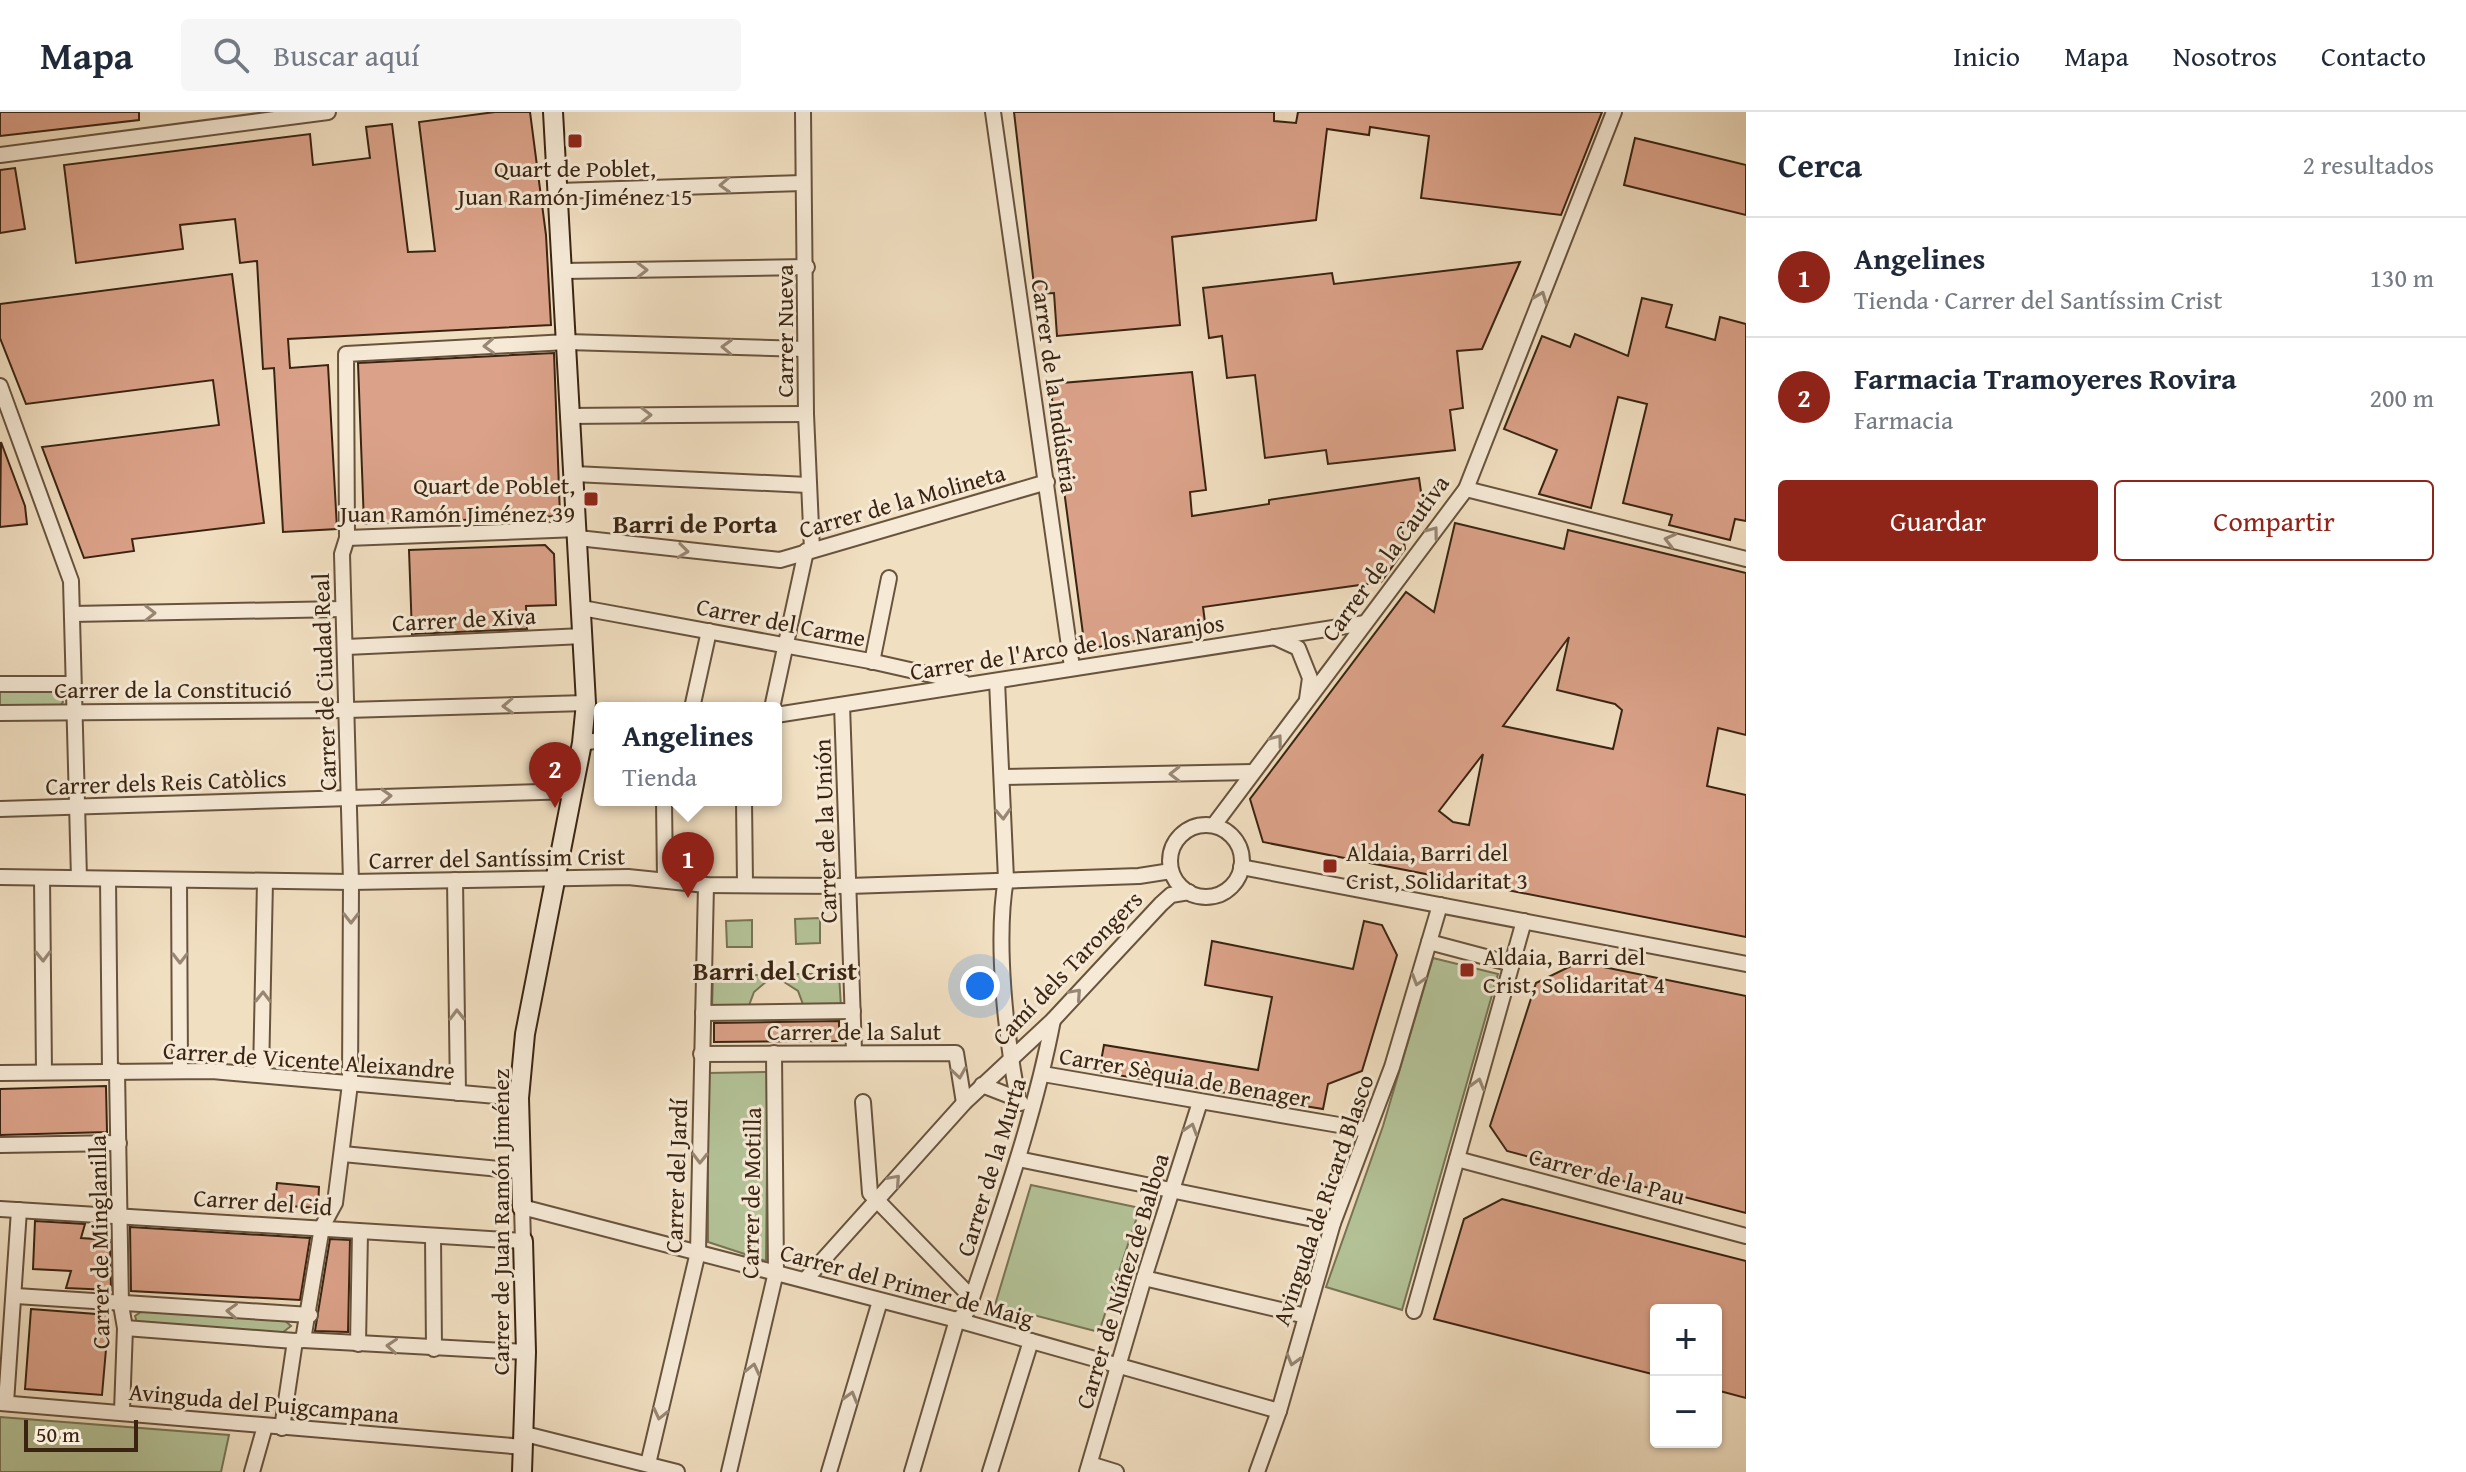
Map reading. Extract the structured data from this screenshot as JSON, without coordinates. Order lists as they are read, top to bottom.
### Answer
{
  "streets": {
    "street": [
      "Carrer Nueva",
      "Carrer de la Indústria",
      "Carrer de la Molineta",
      "Carrer de la Cautiva",
      "Carrer de Xiva",
      "Carrer del Carme",
      "Carrer de l'Arco de los Naranjos",
      "Carrer de Ciudad Real",
      "Carrer de la Constitució",
      "Carrer dels Reis Catòlics",
      "Carrer de la Unión",
      "Carrer del Santíssim Crist",
      "Camí dels Tarongers",
      "Carrer de la Salut",
      "Carrer de Vicente Aleixandre",
      "Carrer Sèquia de Benager",
      "Carrer de la Murta",
      "Carrer del Jardí",
      "Carrer de la Pau",
      "Carrer de Motilla",
      "Avinguda de Ricard Blasco",
      "Carrer del Cid",
      "Carrer de Juan Ramón Jiménez",
      "Carrer de Minglanilla",
      "Carrer de Núñez de Balboa",
      "Carrer del Primer de Maig",
      "Avinguda del Puigcampana"
    ]
  },
  "crossings": [
    ["Carrer Nueva", "Carrer de la Molineta"],
    ["Carrer Nueva", "Carrer del Carme"],
    ["Carrer de la Indústria", "Carrer de la Molineta"],
    ["Carrer de la Indústria", "Carrer de l'Arco de los Naranjos"],
    ["Carrer de la Molineta", "Carrer de Ciudad Real"],
    ["Carrer de la Molineta", "Carrer de Juan Ramón Jiménez"],
    ["Carrer de la Cautiva", "Carrer de l'Arco de los Naranjos"],
    ["Carrer de la Cautiva", "Carrer del Santíssim Crist"],
    ["Carrer de la Cautiva", "Camí dels Tarongers"],
    ["Carrer de Xiva", "Carrer de Ciudad Real"],
    ["Carrer de Xiva", "Carrer de Juan Ramón Jiménez"],
    ["Carrer del Carme", "Carrer de l'Arco de los Naranjos"],
    ["Carrer del Carme", "Carrer de Juan Ramón Jiménez"],
    ["Carrer de l'Arco de los Naranjos", "Carrer de la Unión"],
    ["Carrer de Ciudad Real", "Carrer de la Constitució"],
    ["Carrer de Ciudad Real", "Carrer dels Reis Catòlics"],
    ["Carrer de Ciudad Real", "Carrer del Santíssim Crist"],
    ["Carrer de Ciudad Real", "Carrer de Vicente Aleixandre"],
    ["Carrer de Ciudad Real", "Carrer del Cid"],
    ["Carrer de Ciudad Real", "Carrer de Juan Ramón Jiménez"],
    ["Carrer de Ciudad Real", "Avinguda del Puigcampana"],
    ["Carrer de la Constitució", "Carrer de Juan Ramón Jiménez"],
    ["Carrer dels Reis Catòlics", "Carrer de Juan Ramón Jiménez"],
    ["Carrer de la Unión", "Carrer del Santíssim Crist"],
    ["Carrer de la Unión", "Carrer de la Salut"],
    ["Carrer del Santíssim Crist", "Camí dels Tarongers"],
    ["Carrer del Santíssim Crist", "Carrer del Jardí"],
    ["Carrer del Santíssim Crist", "Carrer de Juan Ramón Jiménez"],
    ["Carrer del Santíssim Crist", "Carrer de Minglanilla"],
    ["Camí dels Tarongers", "Carrer de la Salut"],
    ["Camí dels Tarongers", "Carrer de la Murta"],
    ["Camí dels Tarongers", "Carrer del Primer de Maig"],
    ["Carrer de la Salut", "Carrer del Jardí"],
    ["Carrer de la Salut", "Carrer de Motilla"],
    ["Carrer de Vicente Aleixandre", "Carrer de Juan Ramón Jiménez"],
    ["Carrer de Vicente Aleixandre", "Carrer de Minglanilla"],
    ["Carrer Sèquia de Benager", "Carrer de la Murta"],
    ["Carrer Sèquia de Benager", "Avinguda de Ricard Blasco"],
    ["Carrer Sèquia de Benager", "Carrer de Núñez de Balboa"],
    ["Carrer de la Murta", "Carrer del Primer de Maig"],
    ["Carrer del Jardí", "Carrer del Primer de Maig"],
    ["Carrer del Jardí", "Avinguda del Puigcampana"],
    ["Carrer de Motilla", "Carrer del Primer de Maig"],
    ["Avinguda de Ricard Blasco", "Carrer del Primer de Maig"],
    ["Carrer del Cid", "Carrer de Juan Ramón Jiménez"],
    ["Carrer del Cid", "Carrer de Minglanilla"],
    ["Carrer de Juan Ramón Jiménez", "Carrer del Primer de Maig"],
    ["Carrer de Juan Ramón Jiménez", "Avinguda del Puigcampana"],
    ["Carrer de Minglanilla", "Avinguda del Puigcampana"],
    ["Carrer de Núñez de Balboa", "Carrer del Primer de Maig"]
  ],
  "one_way": [
    "Carrer de la Cautiva",
    "Carrer de la Constitució",
    "Carrer dels Reis Catòlics",
    "Camí dels Tarongers",
    "Carrer del Jardí"
  ],
  "districts": ["Barri de Porta", "Barri del Crist"],
  "places": {
    "transit": [
      "Quart de Poblet, Juan Ramón Jiménez 15",
      "Quart de Poblet, Juan Ramón Jiménez 39",
      "Aldaia, Barri del Crist, Solidaritat 3",
      "Aldaia, Barri del Crist, Solidaritat 4"
    ]
  },
  "scale_bar": "50 m",
  "page": {
    "header": "Mapa",
    "search": "Buscar aquí",
    "nav": [
      "Inicio",
      "Mapa",
      "Nosotros",
      "Contacto"
    ],
    "heading": ["Cerca", "2 resultados"],
    "list": [
      {
        "mark": "1",
        "name": "Angelines",
        "note": "Tienda · Carrer del Santíssim Crist",
        "value": "130 m"
      },
      {
        "mark": "2",
        "name": "Farmacia Tramoyeres Rovira",
        "note": "Farmacia",
        "value": "200 m"
      }
    ],
    "buttons": ["Guardar", "Compartir"],
    "popup": ["Angelines", "Tienda"],
    "pins": ["2", "1"],
    "map_buttons": ["+", "−"],
    "scale": "50 m"
  }
}
